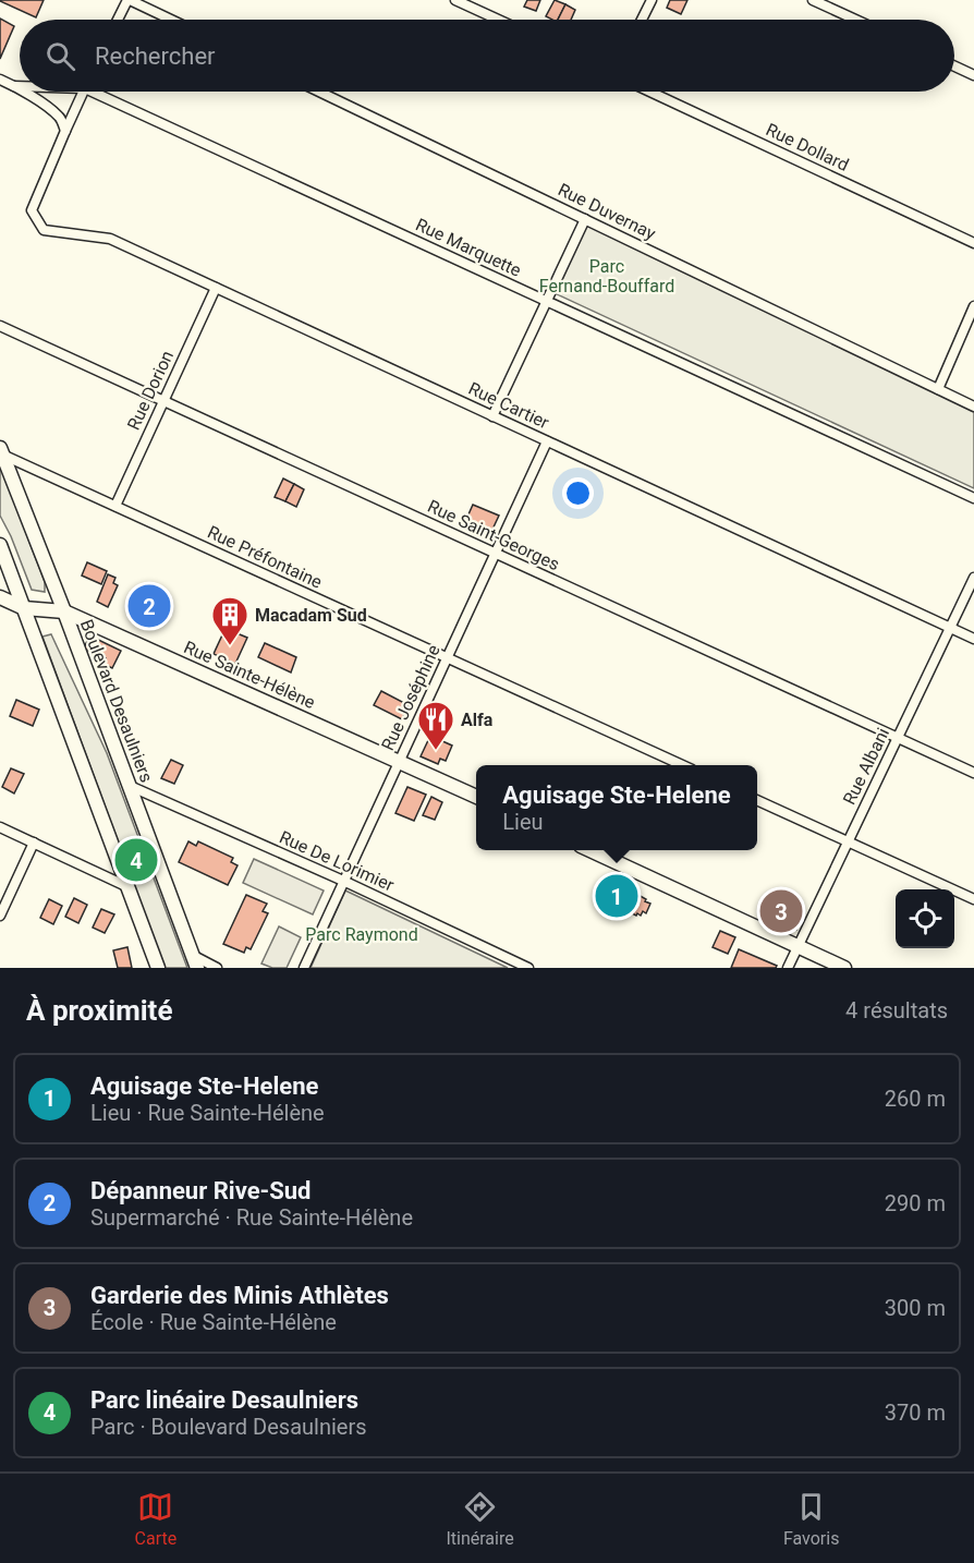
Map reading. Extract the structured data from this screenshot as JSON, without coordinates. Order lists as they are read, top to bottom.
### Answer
{
  "streets": {
    "street": [
      "Rue Dollard",
      "Rue Duvernay",
      "Rue Marquette",
      "Rue Dorion",
      "Rue Cartier",
      "Rue Saint-Georges",
      "Rue Préfontaine",
      "Rue Sainte-Hélène",
      "Rue Joséphine",
      "Boulevard Desaulniers",
      "Rue Albani",
      "Rue De Lorimier"
    ]
  },
  "crossings": [
    ["Rue Marquette", "Rue Cartier"],
    ["Rue Dorion", "Rue Cartier"],
    ["Rue Dorion", "Rue Saint-Georges"],
    ["Rue Dorion", "Rue Préfontaine"],
    ["Rue Cartier", "Rue Joséphine"],
    ["Rue Cartier", "Rue Albani"],
    ["Rue Saint-Georges", "Rue Joséphine"],
    ["Rue Saint-Georges", "Rue Albani"],
    ["Rue Préfontaine", "Rue Joséphine"],
    ["Rue Préfontaine", "Boulevard Desaulniers"],
    ["Rue Sainte-Hélène", "Rue Joséphine"],
    ["Rue Sainte-Hélène", "Boulevard Desaulniers"],
    ["Rue Joséphine", "Rue De Lorimier"],
    ["Boulevard Desaulniers", "Rue De Lorimier"]
  ],
  "parks": ["Parc Fernand-Bouffard", "Parc Raymond"],
  "places": {
    "building": ["Macadam Sud"],
    "restaurant": ["Alfa"]
  },
  "page": {
    "search": "Rechercher",
    "pins": [
      "2",
      "4",
      "1",
      "3"
    ],
    "popup": ["Aguisage Ste-Helene", "Lieu"],
    "heading": ["À proximité", "4 résultats"],
    "list": [
      {
        "mark": "1",
        "name": "Aguisage Ste-Helene",
        "note": "Lieu · Rue Sainte-Hélène",
        "value": "260 m"
      },
      {
        "mark": "2",
        "name": "Dépanneur Rive-Sud",
        "note": "Supermarché · Rue Sainte-Hélène",
        "value": "290 m"
      },
      {
        "mark": "3",
        "name": "Garderie des Minis Athlètes",
        "note": "École · Rue Sainte-Hélène",
        "value": "300 m"
      },
      {
        "mark": "4",
        "name": "Parc linéaire Desaulniers",
        "note": "Parc · Boulevard Desaulniers",
        "value": "370 m"
      }
    ],
    "nav": ["Carte", "Itinéraire", "Favoris"]
  }
}
